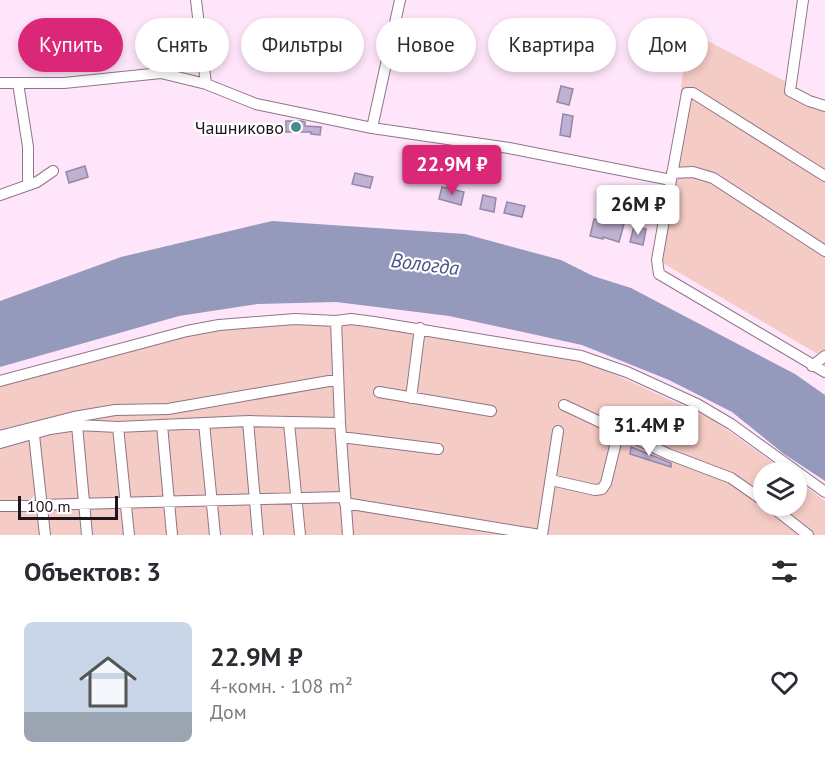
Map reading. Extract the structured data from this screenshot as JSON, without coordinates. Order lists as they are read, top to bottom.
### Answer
{
  "water": ["Вологда"],
  "places": ["Чашниково"],
  "scale_bar": "100 m",
  "page": {
    "chip": [
      "Купить",
      "Снять",
      "Фильтры",
      "Новое",
      "Квартира",
      "Дом"
    ],
    "price": ["22.9M ₽", "26M ₽", "31.4M ₽"],
    "scale": "100 m",
    "heading": "Объектов: 3",
    "list": [
      {
        "name": "22.9M ₽",
        "note": "4-комн. · 108 m² · Дом"
      }
    ]
  }
}
